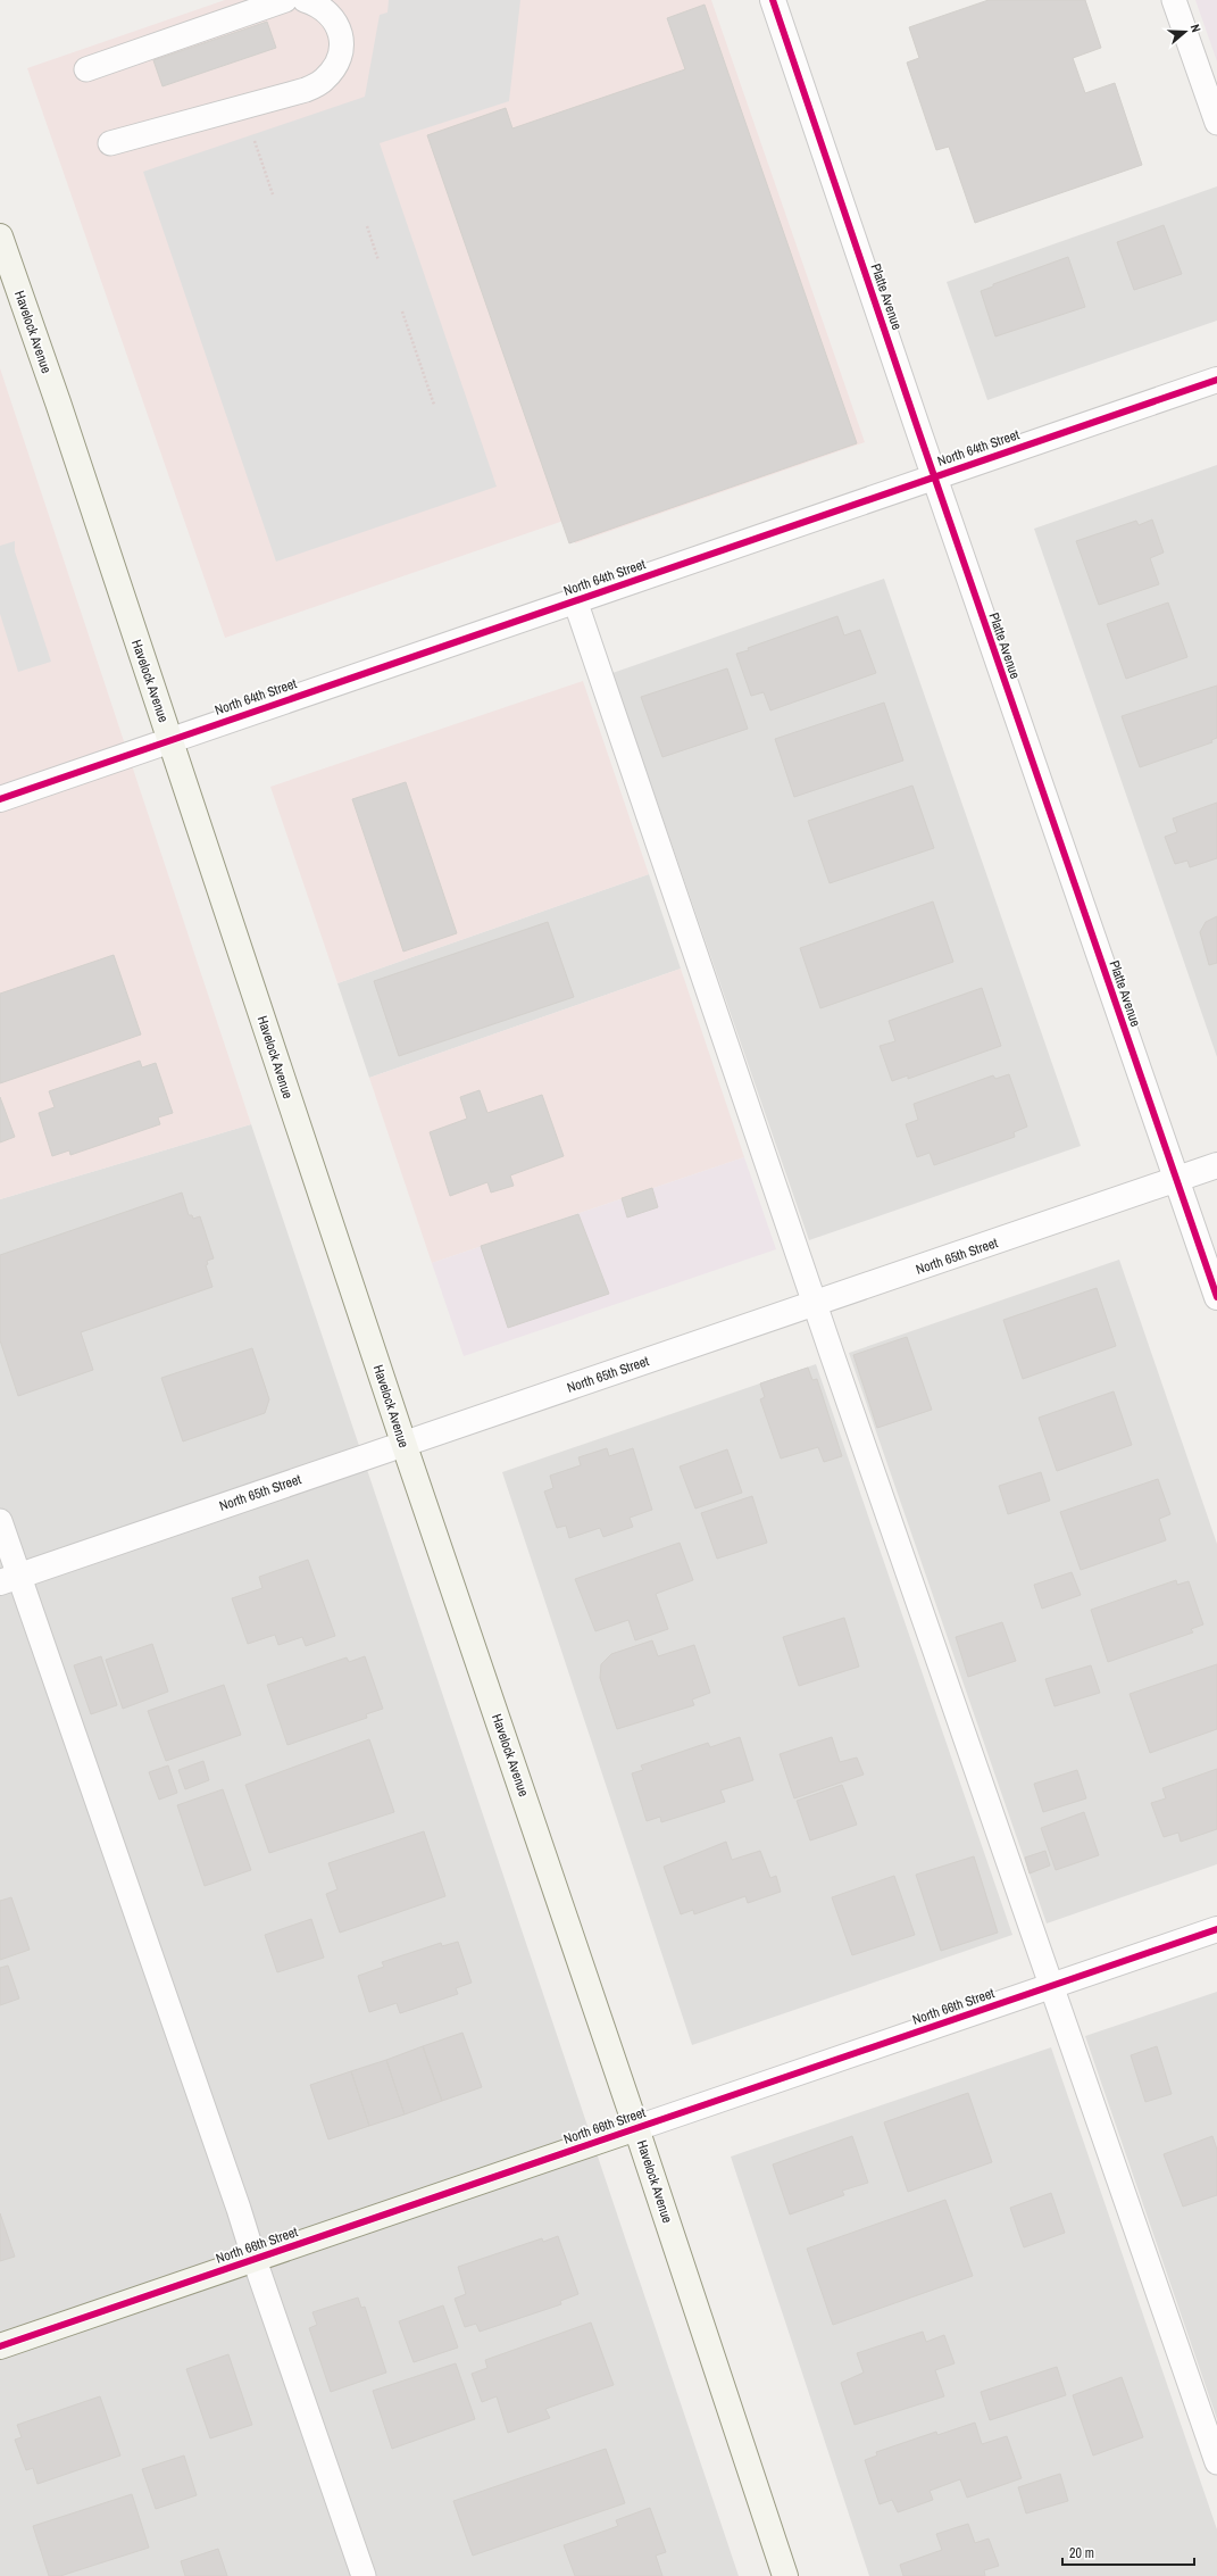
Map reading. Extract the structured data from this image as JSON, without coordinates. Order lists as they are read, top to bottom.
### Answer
{
  "streets": {
    "main road": ["Havelock Avenue", "North 66th Street"],
    "street": ["Platte Avenue", "North 64th Street", "North 65th Street"]
  },
  "crossings": [
    ["Platte Avenue", "North 64th Street"],
    ["Platte Avenue", "North 65th Street"],
    ["Havelock Avenue", "North 64th Street"],
    ["Havelock Avenue", "North 65th Street"],
    ["Havelock Avenue", "North 66th Street"]
  ],
  "scale_bar": "20 m",
  "north": "right"
}
